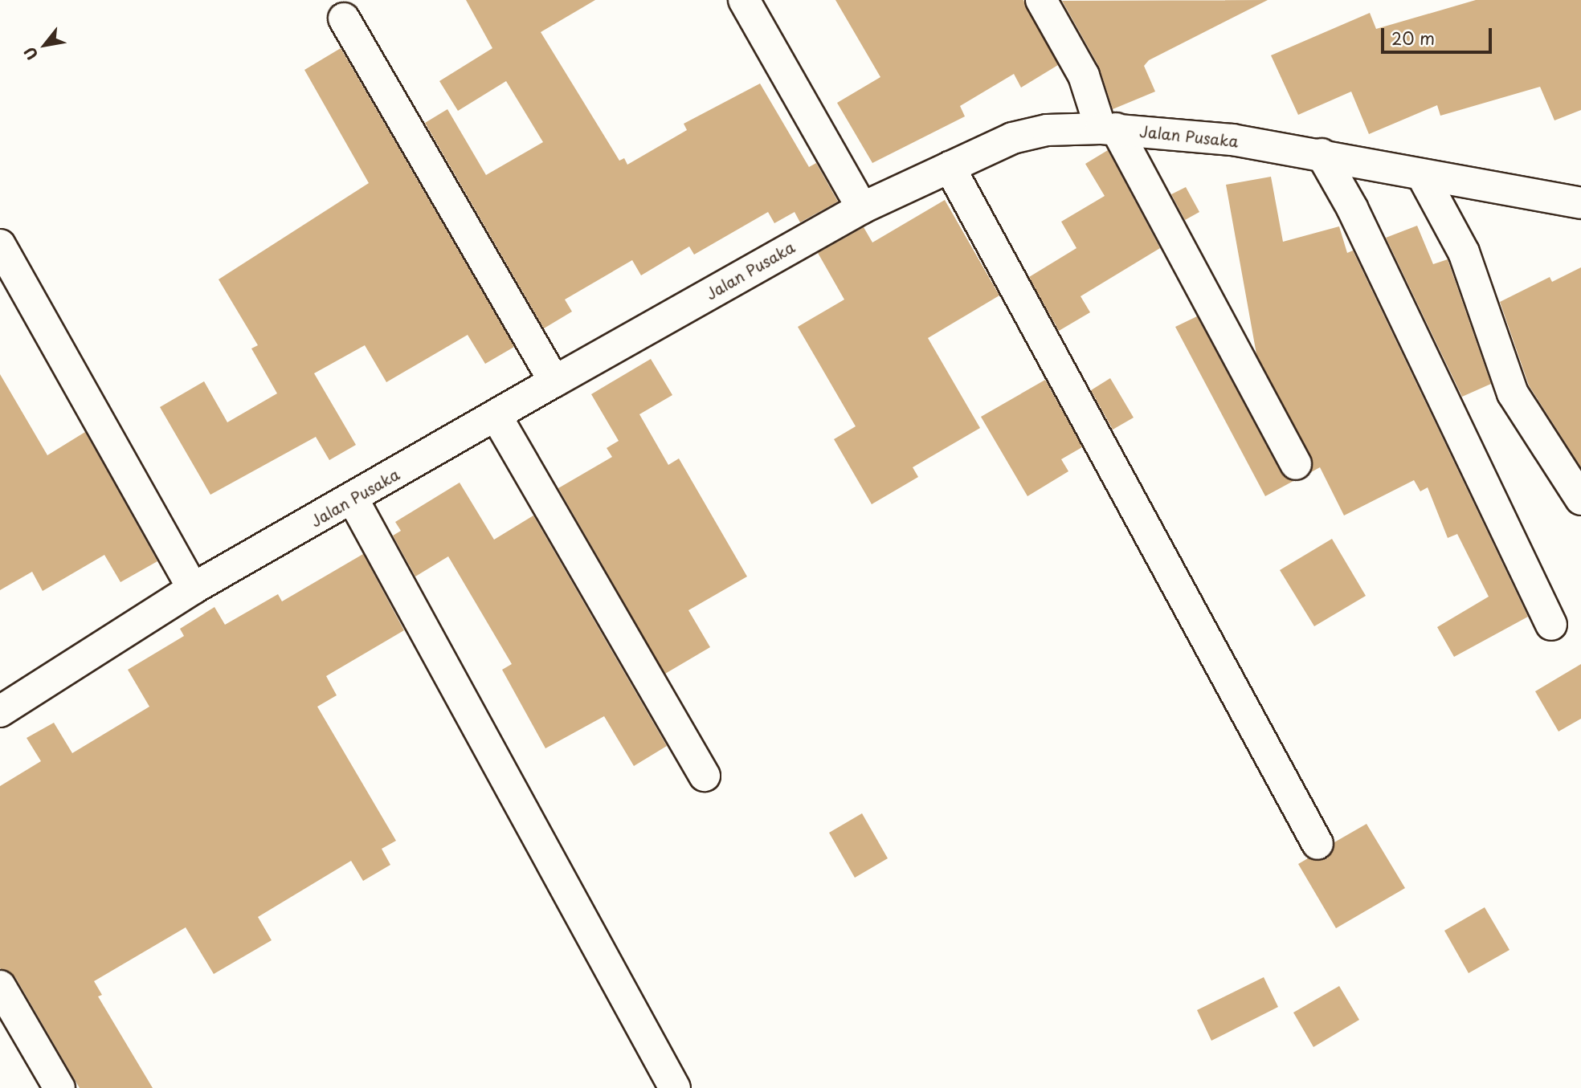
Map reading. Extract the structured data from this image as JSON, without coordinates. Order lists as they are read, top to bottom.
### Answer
{
  "streets": {
    "street": ["Jalan Pusaka"]
  },
  "scale_bar": "20 m",
  "north": "bottom left"
}
